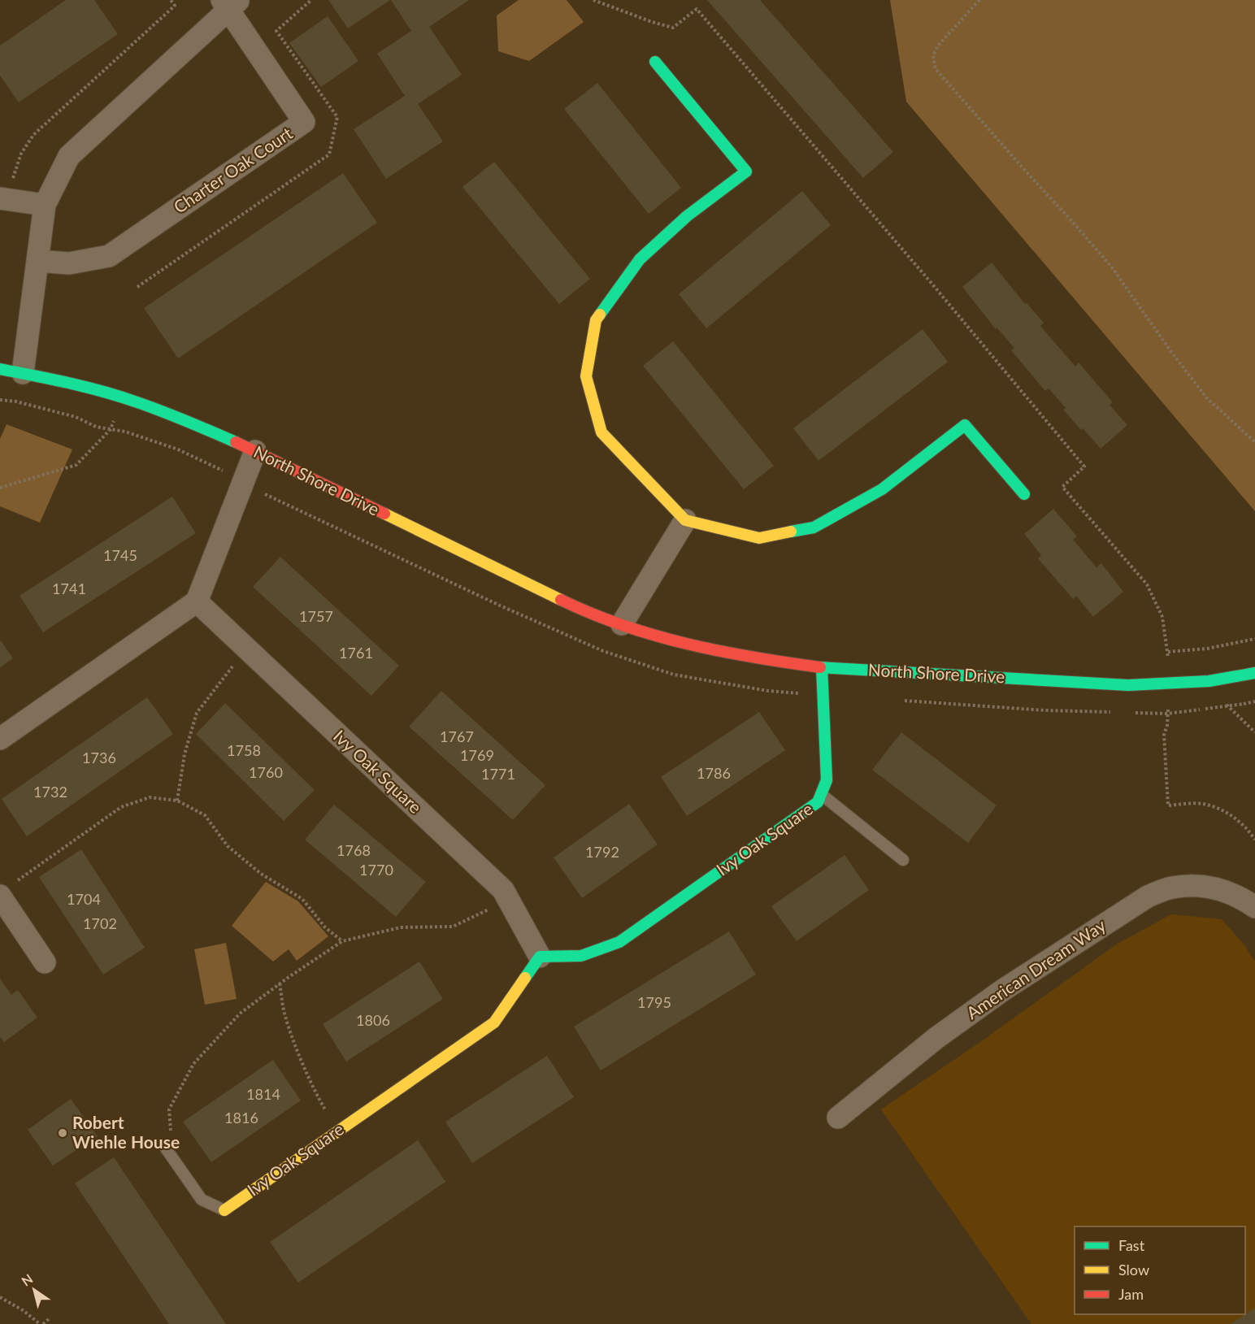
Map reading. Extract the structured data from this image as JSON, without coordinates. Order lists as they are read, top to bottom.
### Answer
{
  "streets": {
    "street": [
      "Charter Oak Court",
      "North Shore Drive",
      "Ivy Oak Square",
      "American Dream Way"
    ]
  },
  "crossings": [
    ["Charter Oak Court", "North Shore Drive"],
    ["North Shore Drive", "Ivy Oak Square"]
  ],
  "places": ["Robert Wiehle House"],
  "house_numbers": [
    "1745",
    "1741",
    "1757",
    "1761",
    "1767",
    "1758",
    "1769",
    "1736",
    "1760",
    "1786",
    "1771",
    "1732",
    "1768",
    "1792",
    "1770",
    "1704",
    "1702",
    "1795",
    "1806",
    "1814",
    "1816"
  ],
  "legend": ["Fast", "Slow", "Jam"],
  "north": "top left"
}
